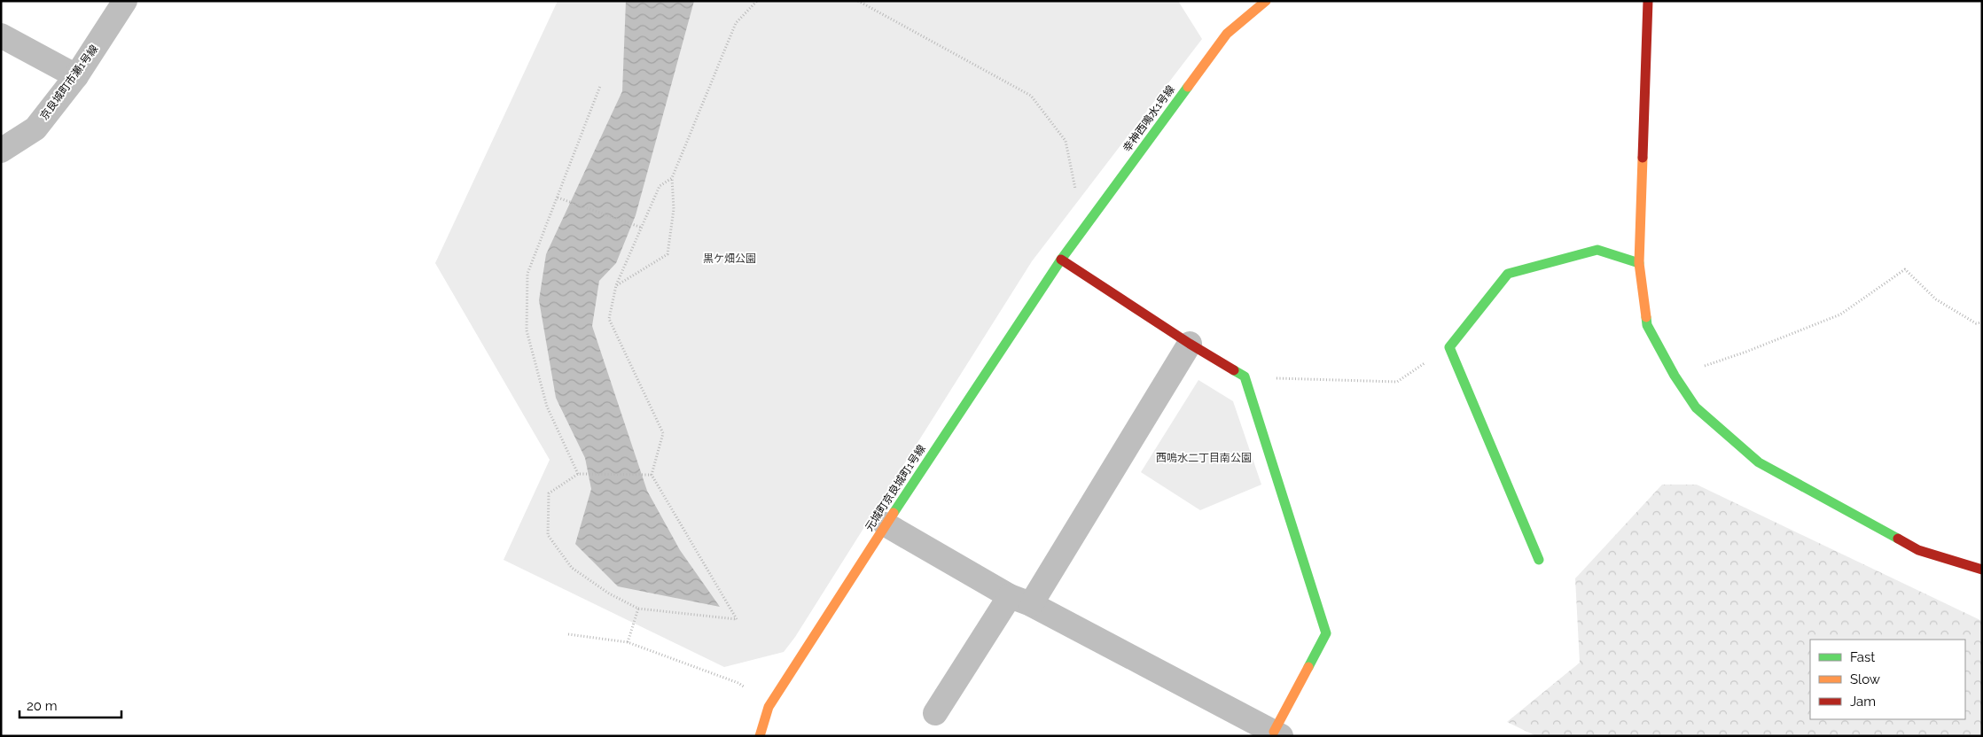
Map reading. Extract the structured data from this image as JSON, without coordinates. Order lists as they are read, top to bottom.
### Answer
{
  "streets": {
    "street": ["京良城町市瀬1号線", "幸神西鳴水1号線", "元城町京良城町1号線"]
  },
  "crossings": [
    ["幸神西鳴水1号線", "元城町京良城町1号線"]
  ],
  "parks": ["黒ケ畑公園", "西鳴水二丁目南公園"],
  "legend": ["Fast", "Slow", "Jam"],
  "scale_bar": "20 m"
}
